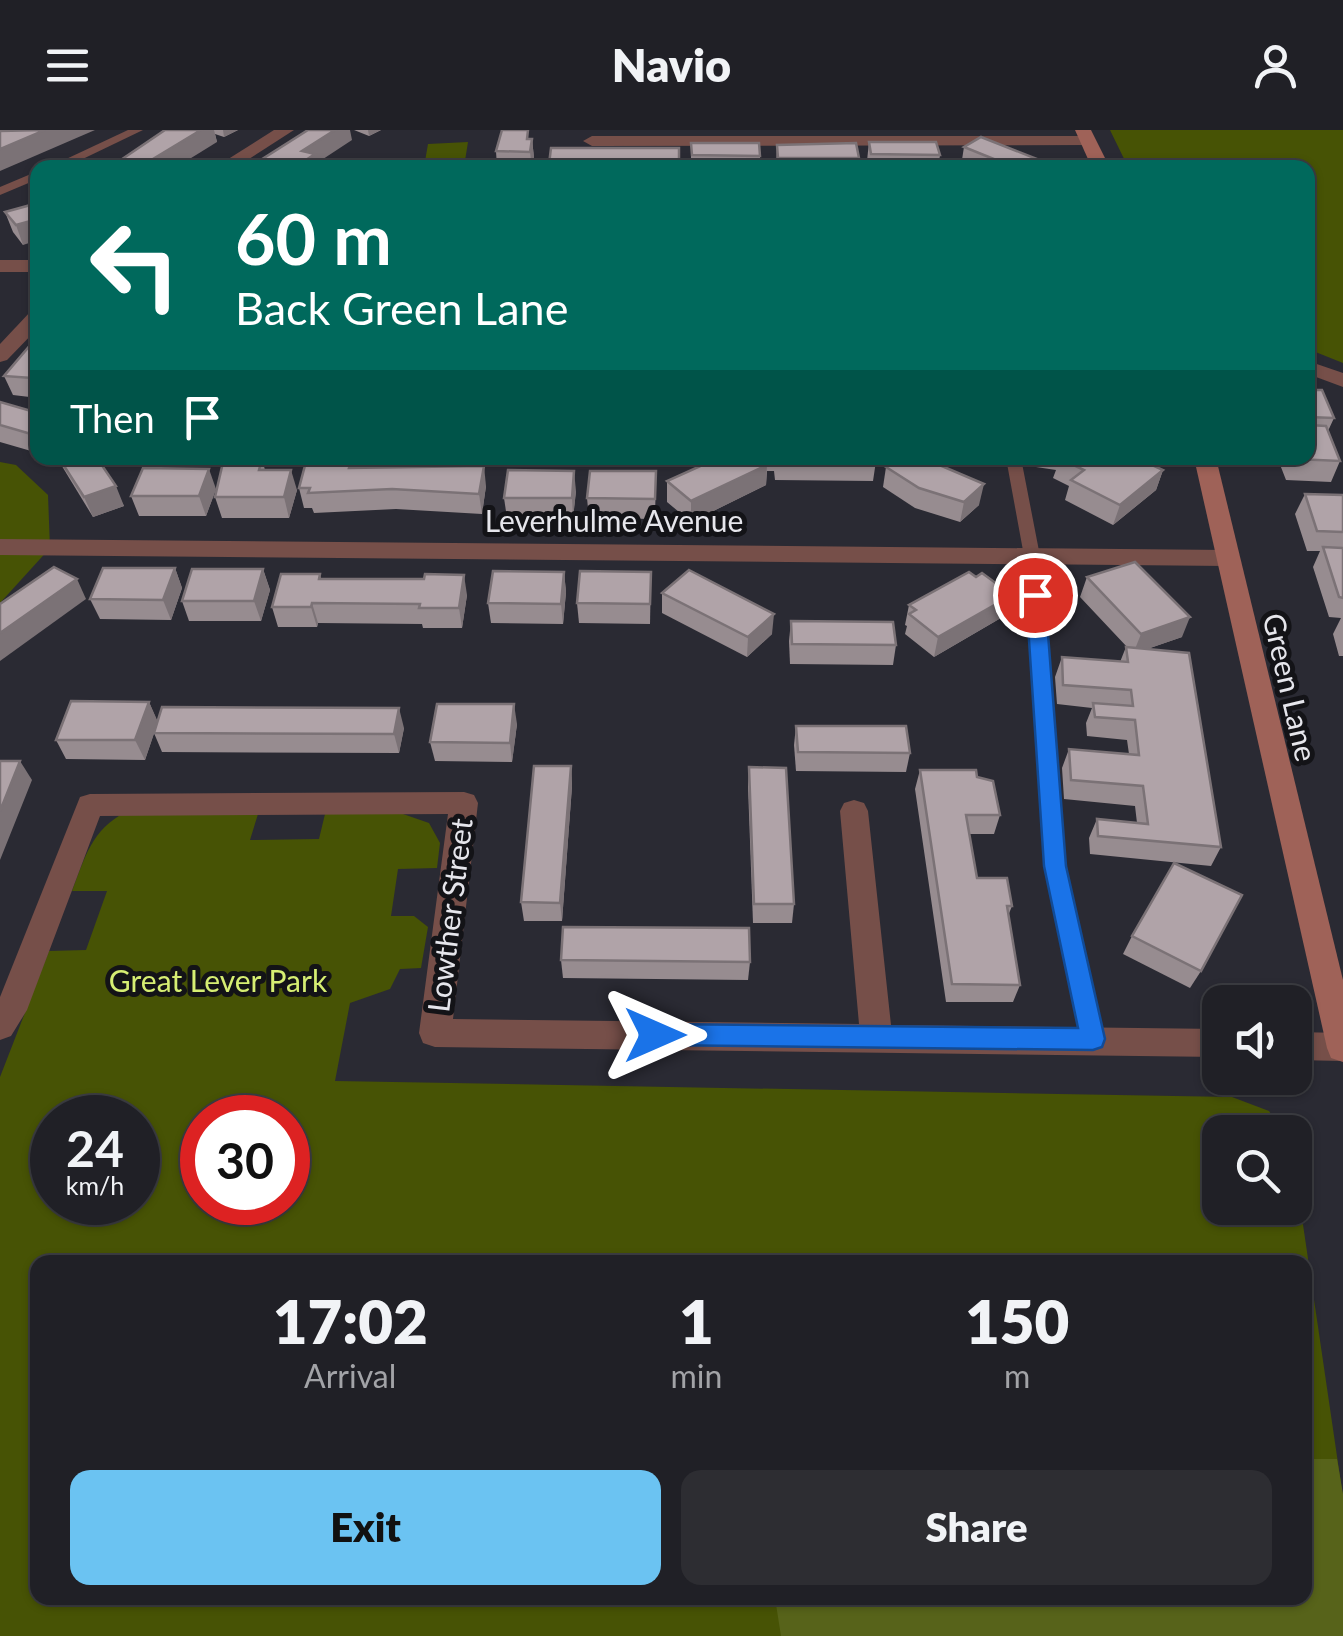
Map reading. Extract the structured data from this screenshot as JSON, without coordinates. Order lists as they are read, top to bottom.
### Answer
{
  "streets": {
    "street": ["Leverhulme Avenue", "Green Lane", "Lowther Street"]
  },
  "crossings": [
    ["Leverhulme Avenue", "Green Lane"]
  ],
  "parks": ["Great Lever Park"],
  "page": {
    "header": "Navio",
    "turn": ["60 m", "Back Green Lane"],
    "then": "Then",
    "speed": "24 km/h",
    "limit": "30",
    "eta": [
      "17:02",
      "Arrival",
      "1",
      "min",
      "150",
      "m"
    ],
    "buttons": ["Exit", "Share"]
  }
}
